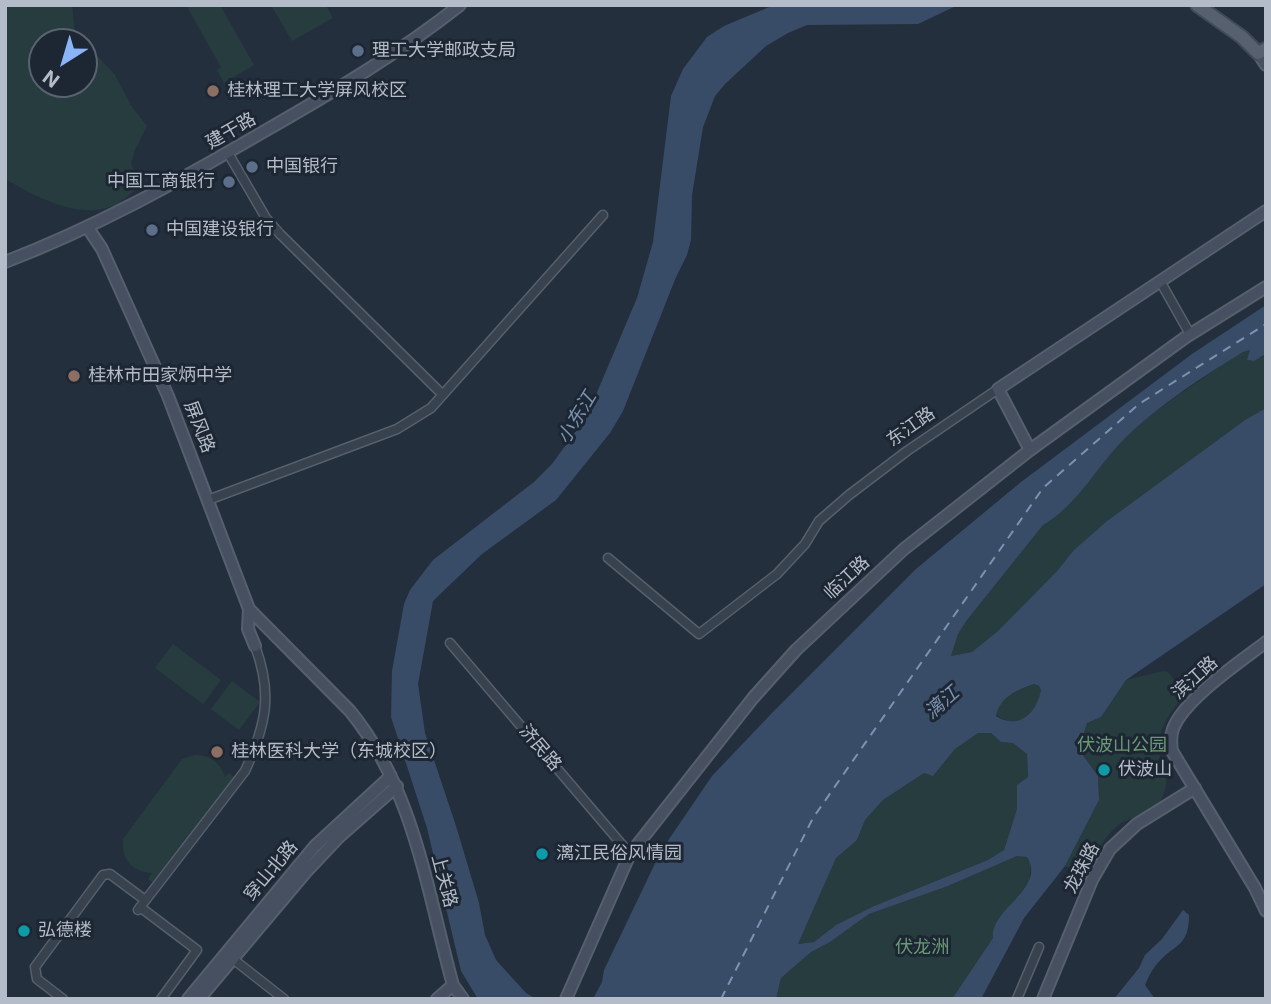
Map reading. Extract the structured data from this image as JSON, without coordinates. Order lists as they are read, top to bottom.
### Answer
{
  "streets": {
    "street": [
      "建干路",
      "屏风路",
      "东江路",
      "临江路",
      "滨江路",
      "济民路",
      "龙珠路",
      "穿山北路",
      "上关路"
    ]
  },
  "crossings": [
    ["建干路", "屏风路"],
    ["屏风路", "上关路"],
    ["临江路", "济民路"],
    ["滨江路", "龙珠路"],
    ["穿山北路", "上关路"]
  ],
  "water": ["小东江", "漓江"],
  "parks": ["伏波山公园", "伏龙洲"],
  "places": [
    "理工大学邮政支局",
    "桂林理工大学屏风校区",
    "中国银行",
    "中国工商银行",
    "中国建设银行",
    "桂林市田家炳中学",
    "桂林医科大学（东城校区）",
    "伏波山",
    "漓江民俗风情园",
    "弘德楼"
  ],
  "north": "bottom left"
}
